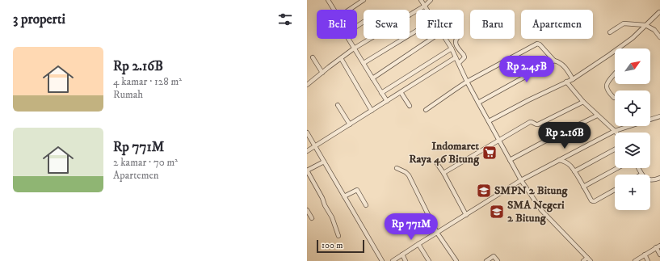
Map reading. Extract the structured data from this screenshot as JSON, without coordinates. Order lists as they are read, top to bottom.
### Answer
{
  "places": {
    "supermarket": ["Indomaret Raya 46 Bitung"],
    "school or university": ["SMPN 2 Bitung", "SMA Negeri 2 Bitung"]
  },
  "scale_bar": "100 m",
  "north": "top right",
  "page": {
    "heading": "3 properti",
    "chip": [
      "Beli",
      "Sewa",
      "Filter",
      "Baru",
      "Apartemen"
    ],
    "list": [
      {
        "name": "Rp 2.16B",
        "note": "4 kamar · 128 m² · Rumah"
      },
      {
        "name": "Rp 771M",
        "note": "2 kamar · 70 m² · Apartemen"
      }
    ],
    "map_buttons": "+",
    "price": ["Rp 2.45B", "Rp 2.16B", "Rp 771M"],
    "scale": "100 m"
  }
}
